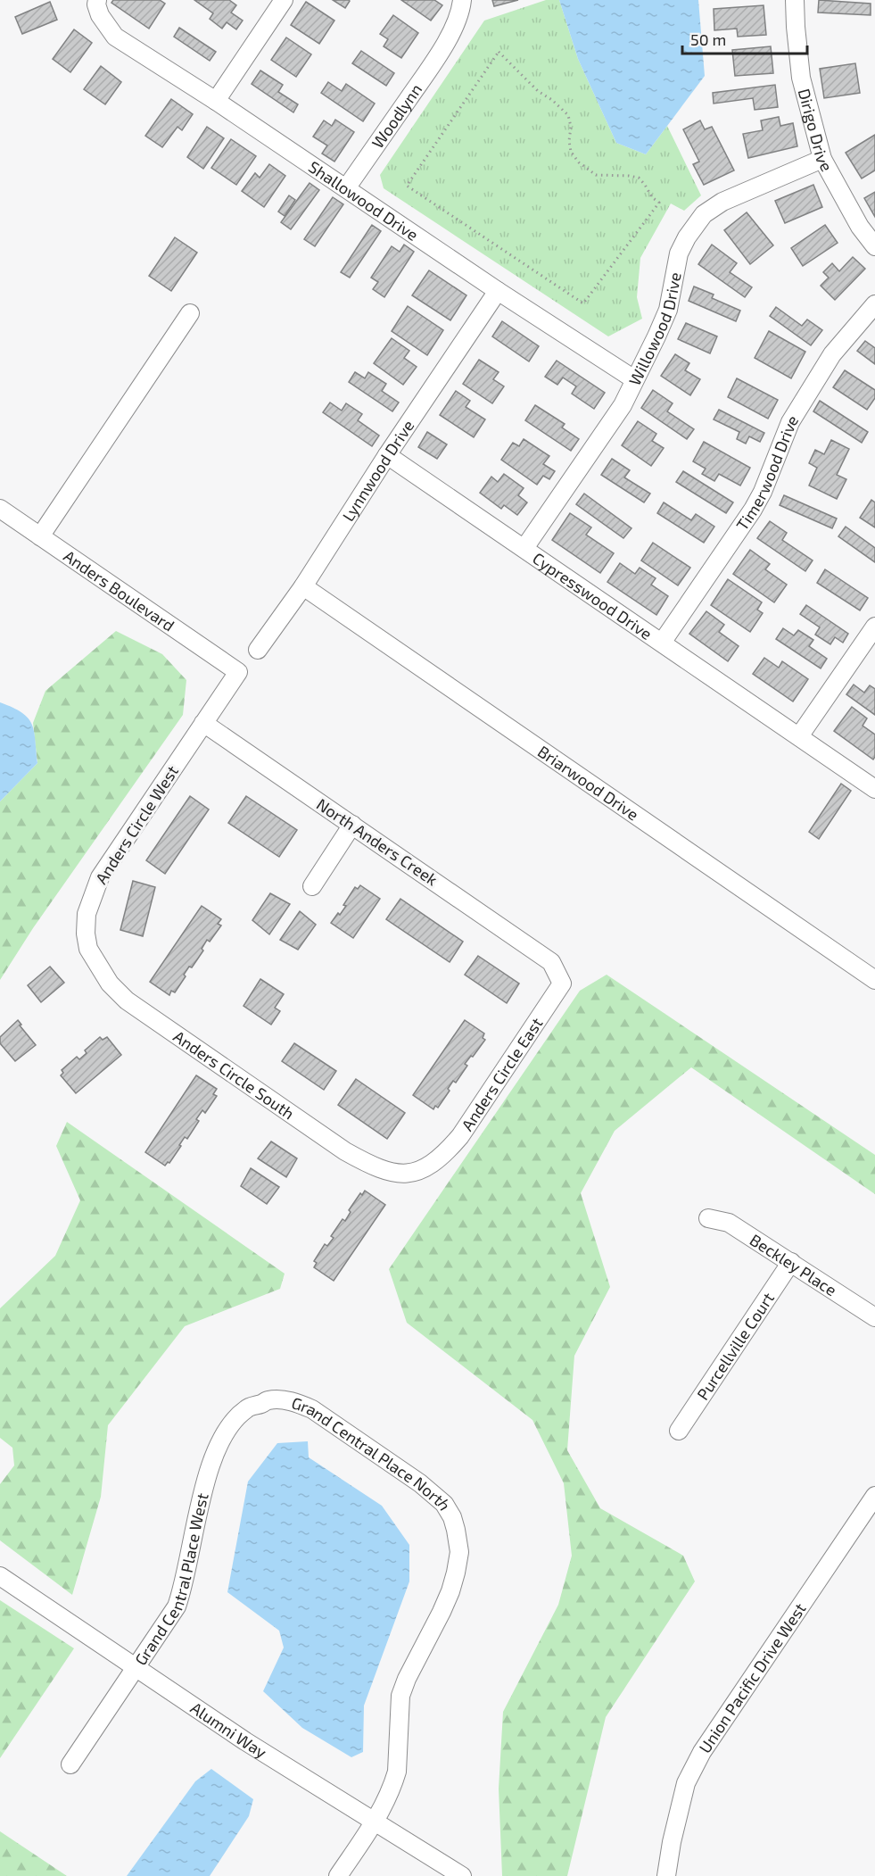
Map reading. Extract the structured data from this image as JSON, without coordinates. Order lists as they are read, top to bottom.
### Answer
{
  "streets": {
    "street": [
      "Woodlynn",
      "Dirigo Drive",
      "Shallowood Drive",
      "Willowood Drive",
      "Lynnwood Drive",
      "Timerwood Drive",
      "Anders Boulevard",
      "Cypresswood Drive",
      "Briarwood Drive",
      "Anders Circle West",
      "North Anders Creek",
      "Anders Circle East",
      "Anders Circle South",
      "Beckley Place",
      "Purcellville Court",
      "Grand Central Place North",
      "Grand Central Place West",
      "Union Pacific Drive West",
      "Alumni Way"
    ]
  },
  "crossings": [
    ["Woodlynn", "Shallowood Drive"],
    ["Dirigo Drive", "Willowood Drive"],
    ["Shallowood Drive", "Willowood Drive"],
    ["Shallowood Drive", "Lynnwood Drive"],
    ["Willowood Drive", "Cypresswood Drive"],
    ["Lynnwood Drive", "Cypresswood Drive"],
    ["Lynnwood Drive", "Briarwood Drive"],
    ["Timerwood Drive", "Cypresswood Drive"],
    ["Anders Boulevard", "Anders Circle West"],
    ["Anders Circle West", "North Anders Creek"],
    ["Anders Circle West", "Anders Circle South"],
    ["North Anders Creek", "Anders Circle East"],
    ["Anders Circle East", "Anders Circle South"],
    ["Beckley Place", "Purcellville Court"],
    ["Grand Central Place North", "Grand Central Place West"],
    ["Grand Central Place North", "Alumni Way"],
    ["Grand Central Place West", "Alumni Way"]
  ],
  "scale_bar": "50 m"
}
